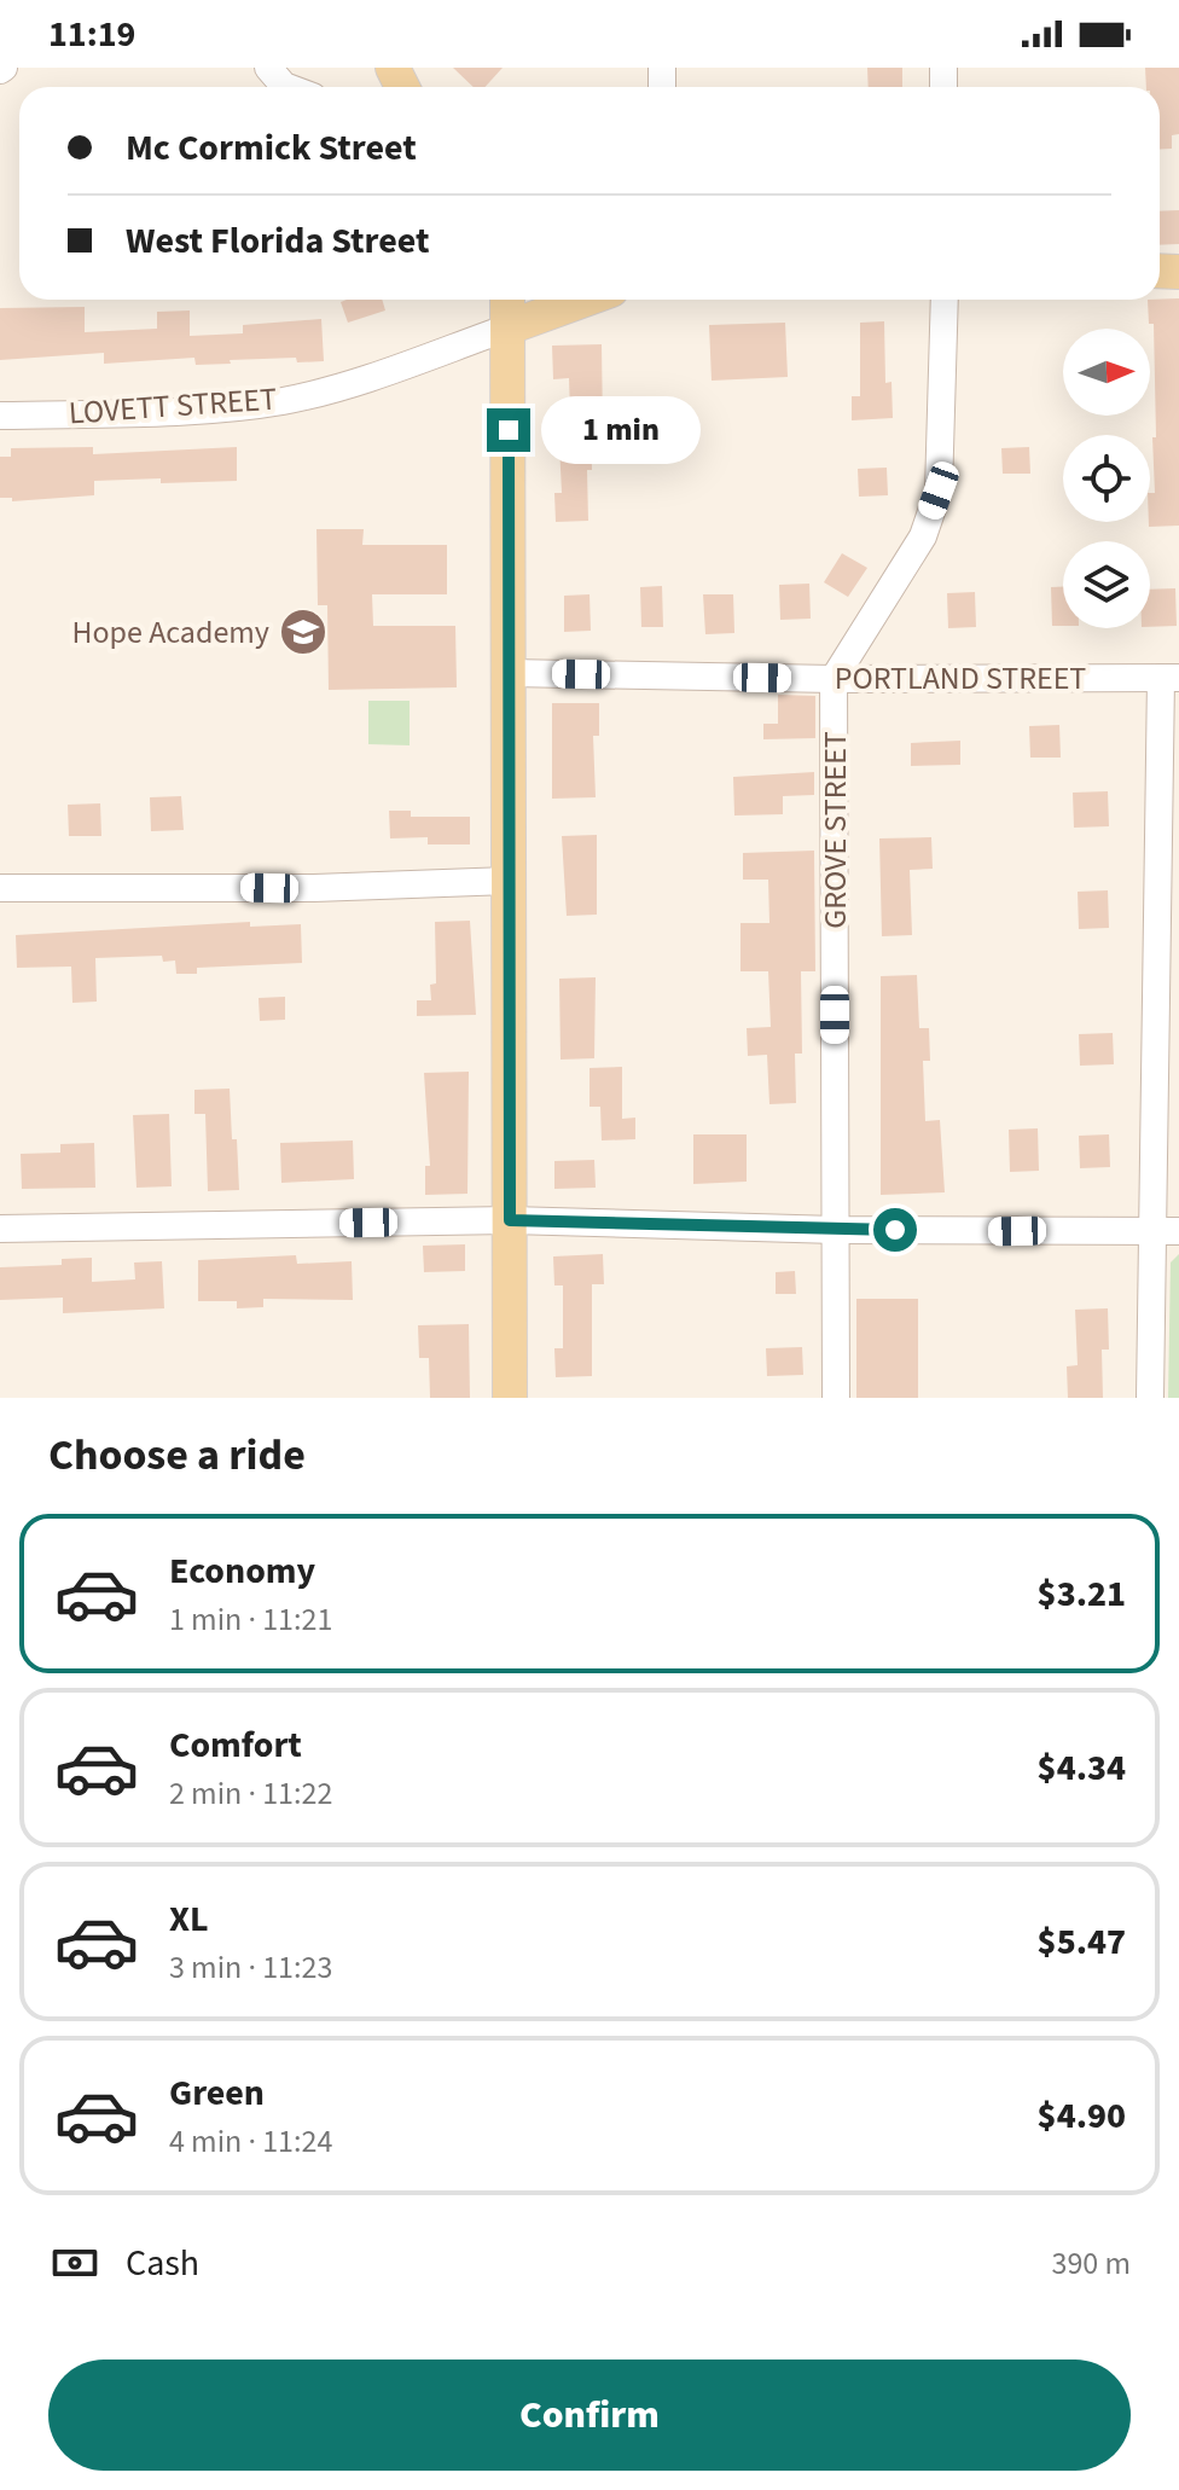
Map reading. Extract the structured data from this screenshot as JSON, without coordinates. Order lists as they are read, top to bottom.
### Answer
{
  "streets": {
    "street": ["LOVETT STREET", "PORTLAND STREET", "GROVE STREET"]
  },
  "crossings": [
    ["PORTLAND STREET", "GROVE STREET"]
  ],
  "places": {
    "school or university": ["Hope Academy"]
  },
  "north": "right",
  "page": {
    "status": "11:19",
    "banner": ["Mc Cormick Street", "West Florida Street"],
    "bubble": "1 min",
    "heading": "Choose a ride",
    "list": [
      {
        "name": "Economy",
        "note": "1 min · 11:21",
        "value": "$3.21"
      },
      {
        "name": "Comfort",
        "note": "2 min · 11:22",
        "value": "$4.34"
      },
      {
        "name": "XL",
        "note": "3 min · 11:23",
        "value": "$5.47"
      },
      {
        "name": "Green",
        "note": "4 min · 11:24",
        "value": "$4.90"
      }
    ],
    "pay": ["Cash", "390 m"],
    "buttons": "Confirm"
  }
}
